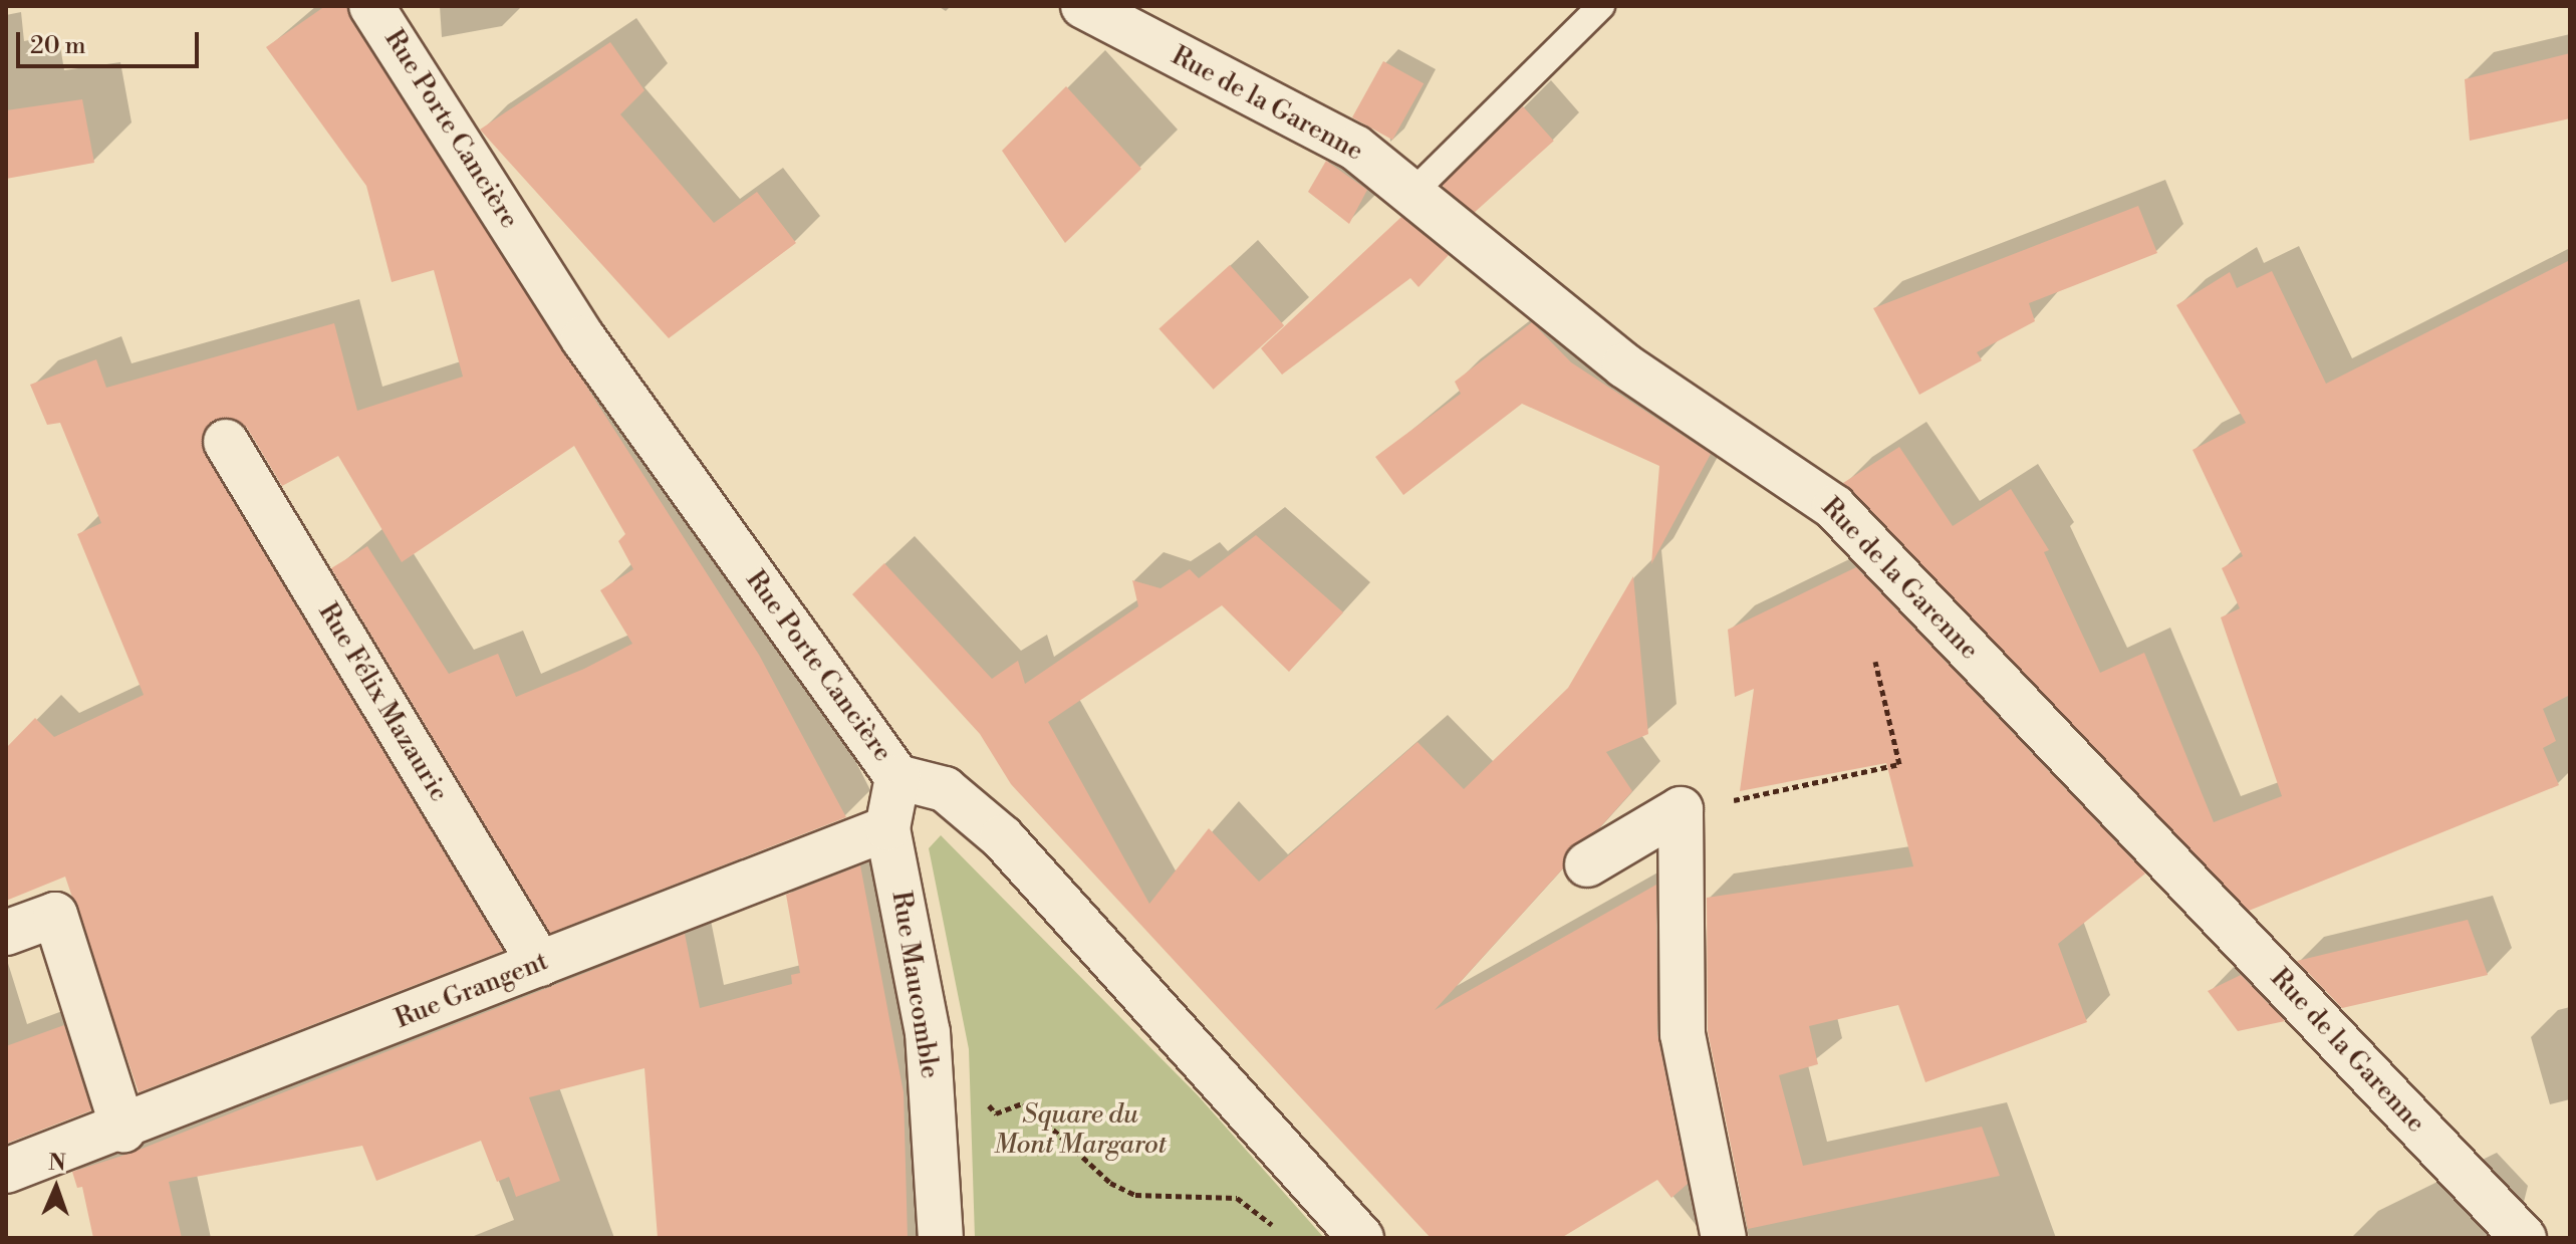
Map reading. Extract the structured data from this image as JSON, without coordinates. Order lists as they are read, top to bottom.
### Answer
{
  "streets": {
    "street": [
      "Rue de la Garenne",
      "Rue Porte Cancière",
      "Rue Félix Mazauric",
      "Rue Maucomble",
      "Rue Grangent"
    ]
  },
  "crossings": [
    ["Rue Félix Mazauric", "Rue Grangent"],
    ["Rue Maucomble", "Rue Grangent"]
  ],
  "parks": ["Square du Mont Margarot"],
  "scale_bar": "20 m",
  "north": "top"
}
